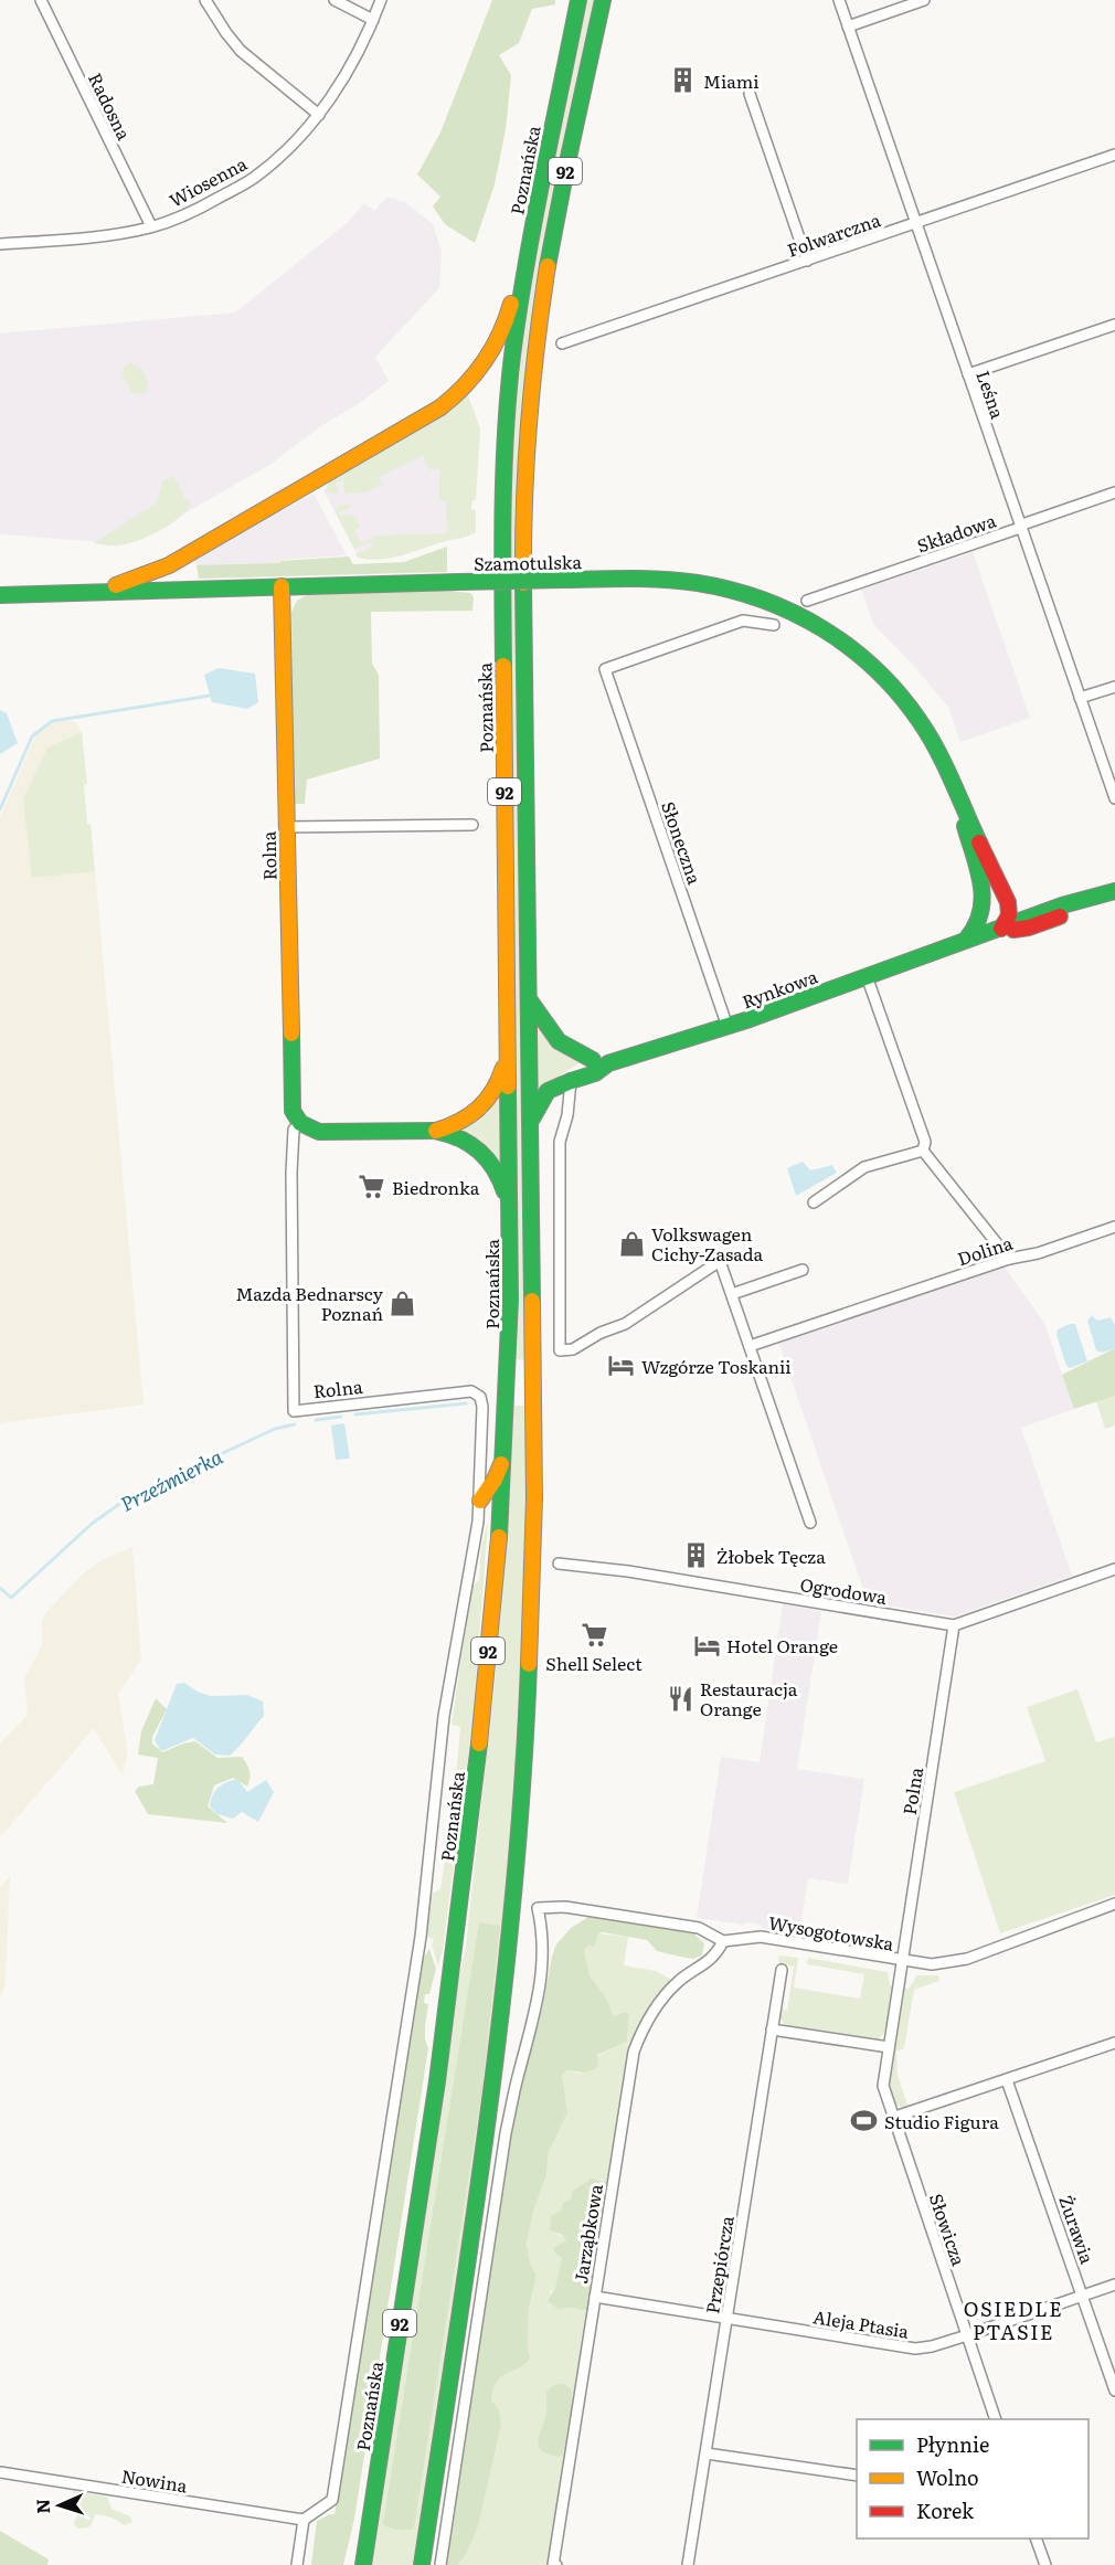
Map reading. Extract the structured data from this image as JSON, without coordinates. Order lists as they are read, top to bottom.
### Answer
{
  "streets": {
    "main road": [
      "Poznańska",
      "92",
      "Szamotulska",
      "Rolna",
      "Rynkowa"
    ],
    "street": [
      "Radosna",
      "Wiosenna",
      "Folwarczna",
      "Leśna",
      "Składowa",
      "Słoneczna",
      "Dolina",
      "Ogrodowa",
      "Polna",
      "Wysogotowska",
      "Słowicza",
      "Żurawia",
      "Jarząbkowa",
      "Przepiórcza",
      "Aleja Ptasia",
      "Nowina"
    ]
  },
  "crossings": [
    ["Radosna", "Wiosenna"],
    ["Poznańska", "Rolna"],
    ["Poznańska", "Nowina"],
    ["Folwarczna", "Leśna"],
    ["Leśna", "Składowa"],
    ["Szamotulska", "Rolna"],
    ["Szamotulska", "Rynkowa"],
    ["Słoneczna", "Rynkowa"],
    ["Ogrodowa", "Polna"],
    ["Polna", "Wysogotowska"],
    ["Polna", "Słowicza"],
    ["Wysogotowska", "Słowicza"],
    ["Wysogotowska", "Jarząbkowa"],
    ["Słowicza", "Aleja Ptasia"],
    ["Żurawia", "Aleja Ptasia"],
    ["Jarząbkowa", "Aleja Ptasia"],
    ["Przepiórcza", "Aleja Ptasia"]
  ],
  "districts": ["OSIEDLE PTASIE"],
  "water": ["Przeźmierka"],
  "places": {
    "building": ["Miami", "Żłobek Tęcza"],
    "supermarket": ["Biedronka", "Shell Select"],
    "shop": ["Volkswagen Cichy-Zasada", "Mazda Bednarscy Poznań"],
    "hotel": ["Wzgórze Toskanii", "Hotel Orange"],
    "restaurant": ["Restauracja Orange"],
    "sports": ["Studio Figura"]
  },
  "legend": ["Płynnie", "Wolno", "Korek"],
  "north": "left"
}
